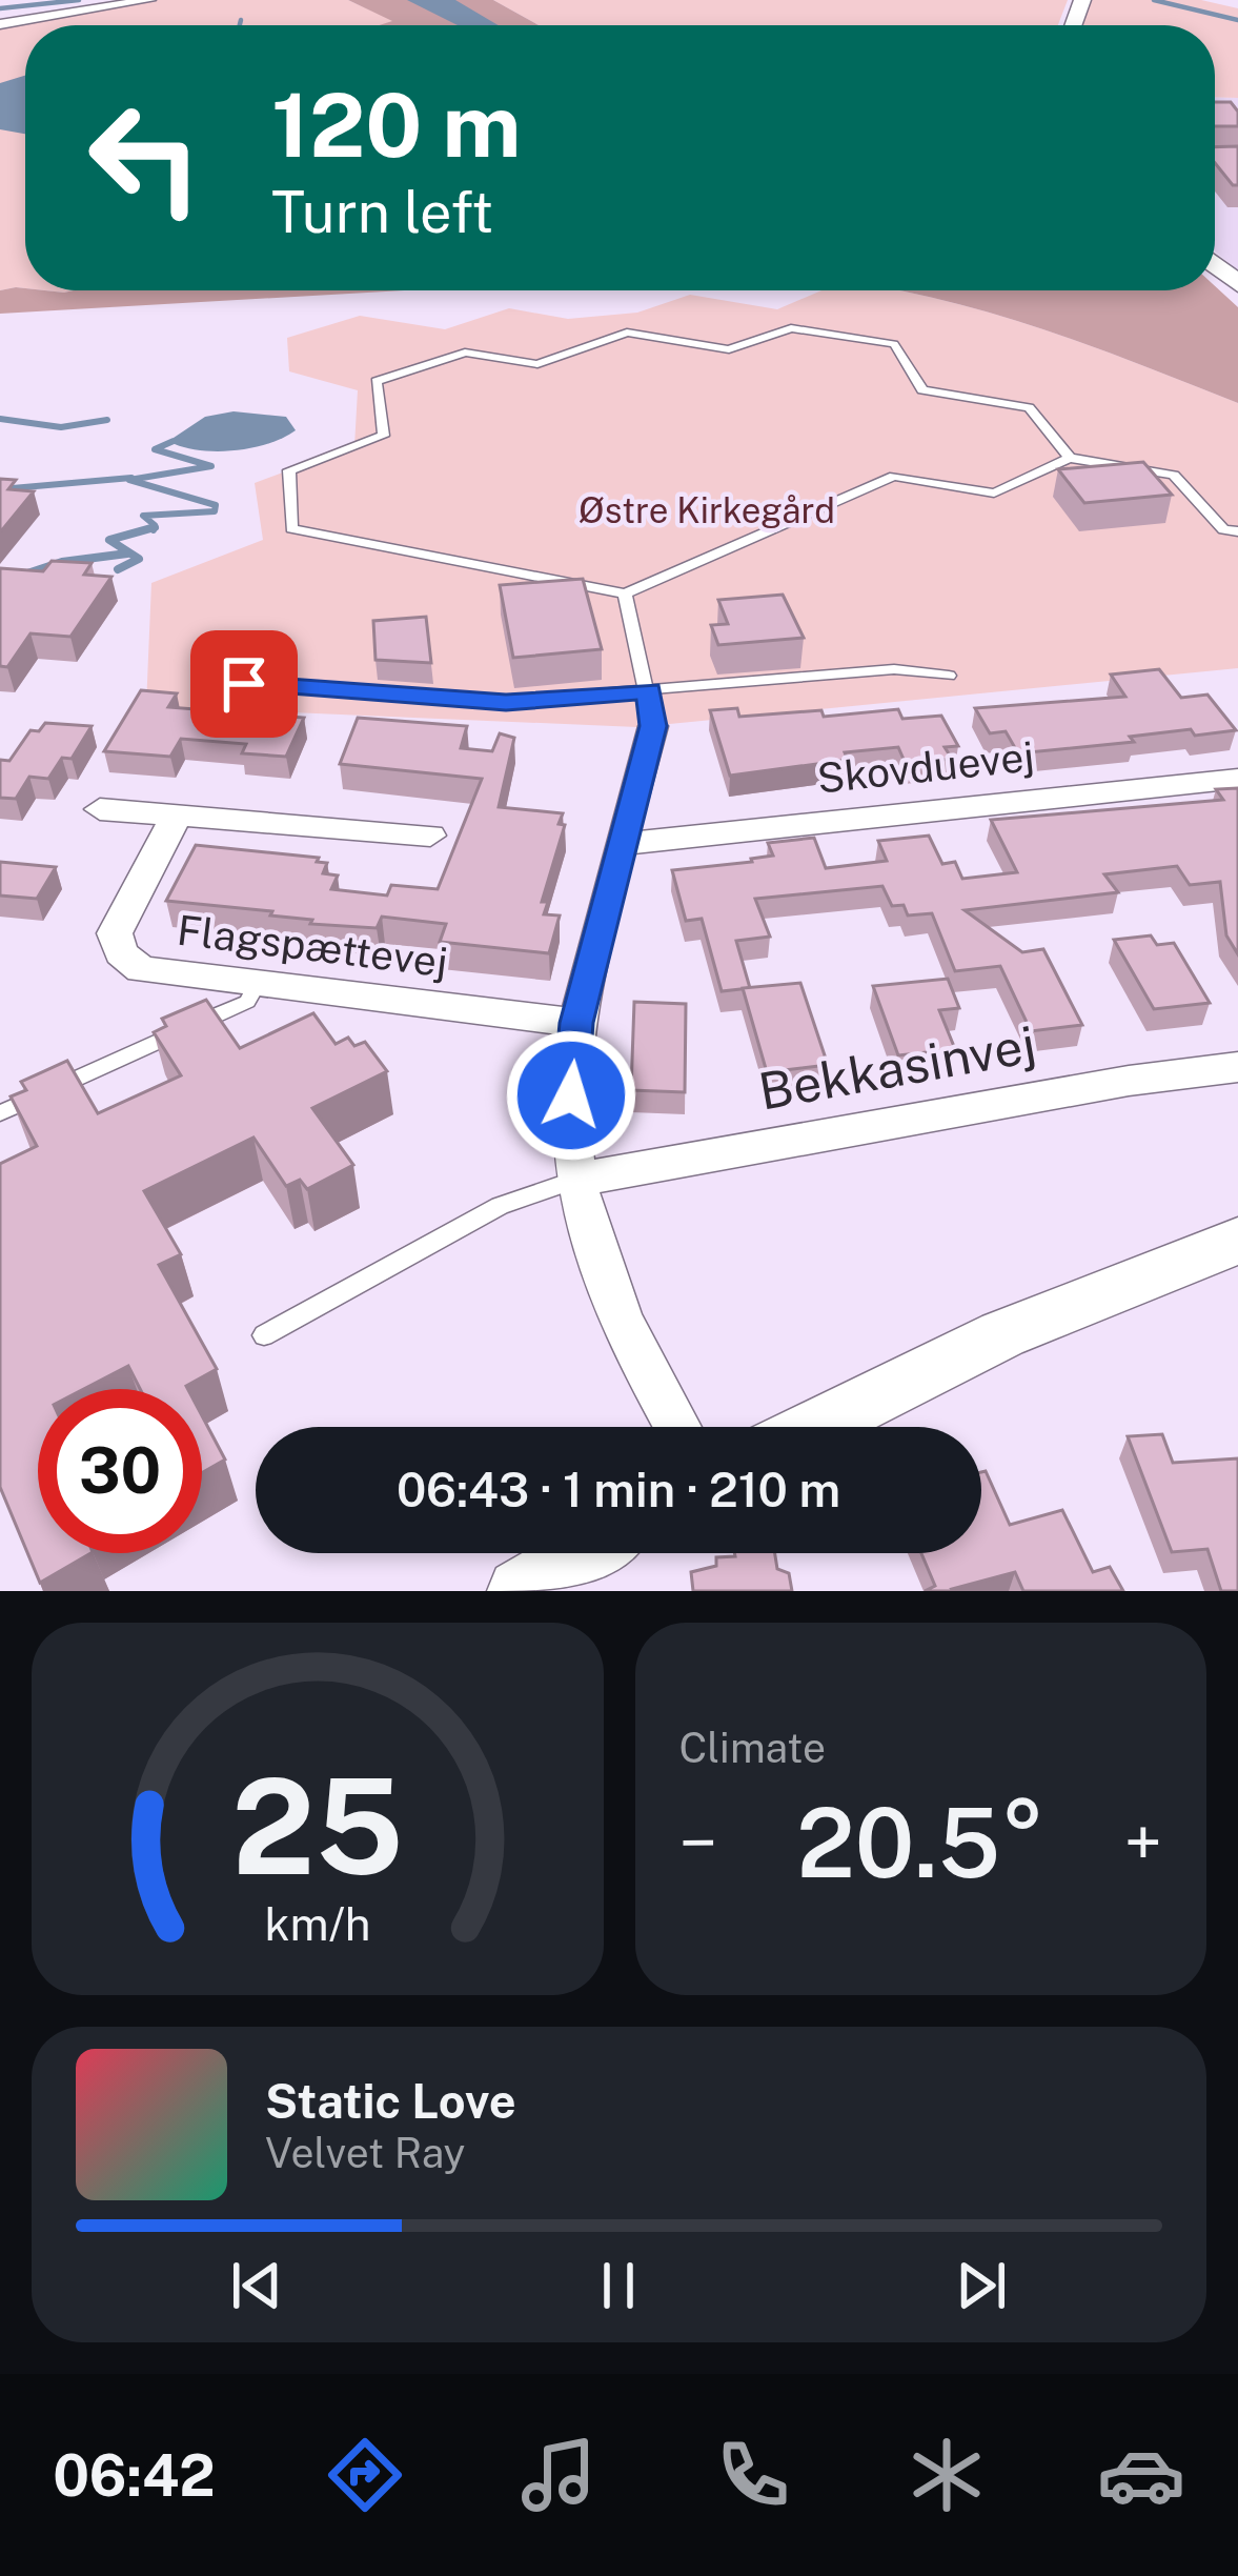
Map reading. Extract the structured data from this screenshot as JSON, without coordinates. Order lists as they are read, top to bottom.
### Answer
{
  "streets": {
    "street": ["Skovduevej", "Flagspættevej", "Bekkasinvej"]
  },
  "parks": ["Østre Kirkegård"],
  "page": {
    "turn": ["120 m", "Turn left"],
    "limit": "30",
    "trip": "06:43 · 1 min · 210 m",
    "tile": "Climate",
    "heat": ["−", "20.5°", "+"],
    "song": ["Static Love", "Velvet Ray"],
    "tabs": "06:42",
    "gauge": ["25", "km/h"]
  }
}
